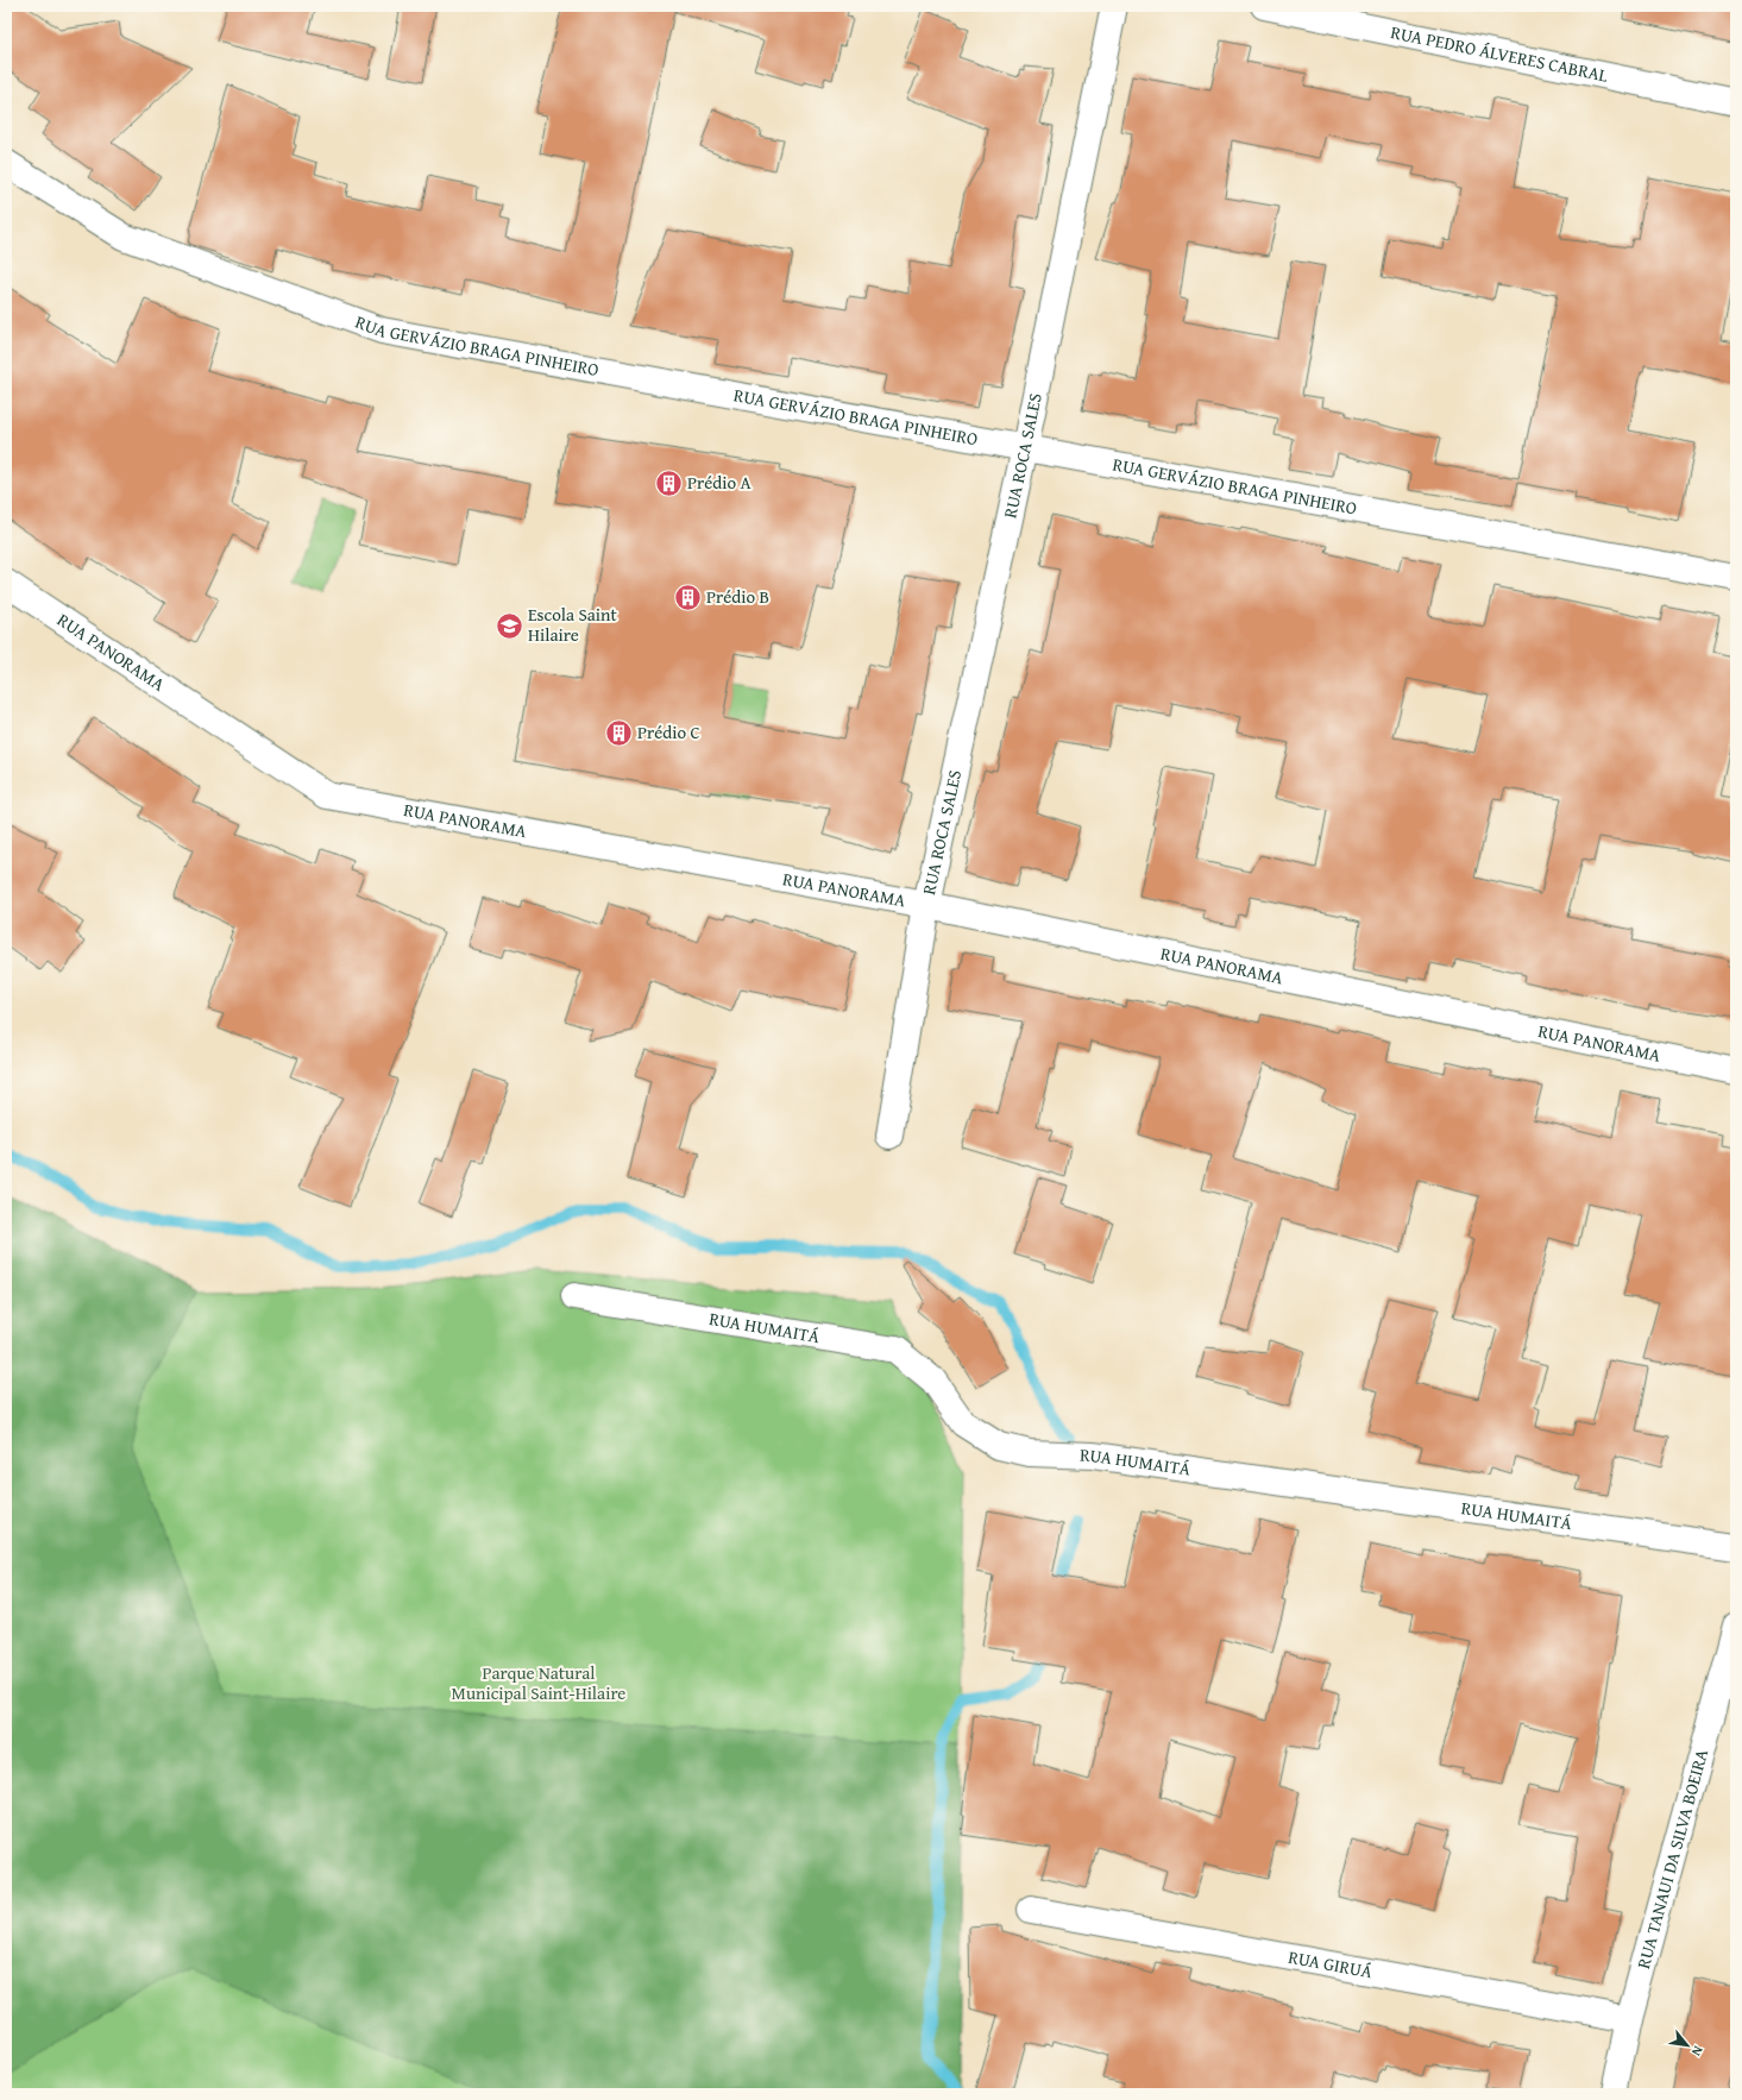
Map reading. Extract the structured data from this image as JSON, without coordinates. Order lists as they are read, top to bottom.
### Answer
{
  "streets": {
    "street": [
      "RUA PEDRO ÁLVERES CABRAL",
      "RUA GERVÁZIO BRAGA PINHEIRO",
      "RUA ROCA SALES",
      "RUA PANORAMA",
      "RUA HUMAITÁ",
      "RUA TANAUI DA SILVA BOEIRA",
      "RUA GIRUÁ"
    ]
  },
  "crossings": [
    ["RUA GERVÁZIO BRAGA PINHEIRO", "RUA ROCA SALES"],
    ["RUA ROCA SALES", "RUA PANORAMA"],
    ["RUA TANAUI DA SILVA BOEIRA", "RUA GIRUÁ"]
  ],
  "parks": ["Parque Natural Municipal Saint-Hilaire"],
  "places": {
    "building": ["Prédio A", "Prédio B", "Prédio C"],
    "school or university": ["Escola Saint Hilaire"]
  },
  "north": "bottom right"
}
